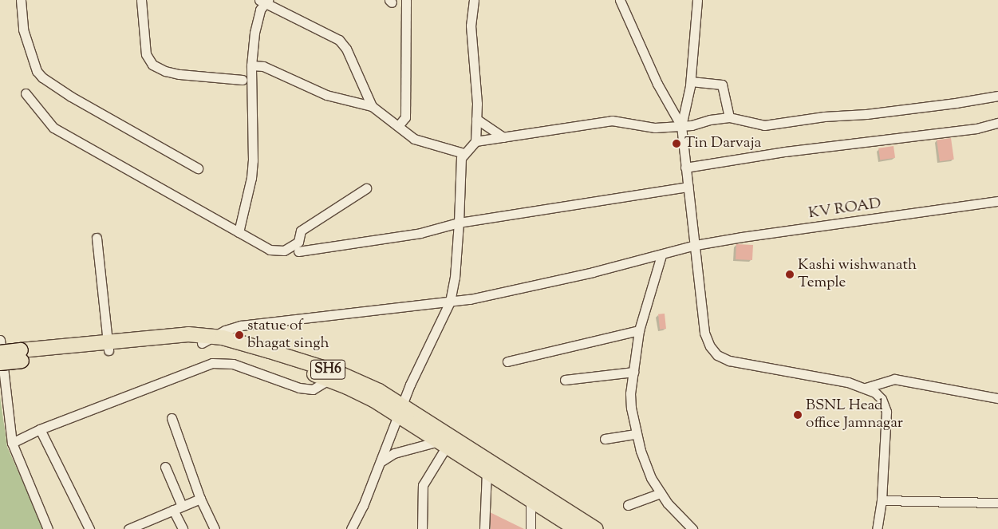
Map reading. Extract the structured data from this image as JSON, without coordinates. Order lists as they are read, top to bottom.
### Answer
{
  "streets": {
    "main road": ["SH6"],
    "street": ["KV ROAD"]
  },
  "crossings": [
    ["KV ROAD", "SH6"]
  ],
  "places": [
    "Tin Darvaja",
    "Kashi wishwanath Temple",
    "statue of bhagat singh",
    "BSNL Head office Jamnagar"
  ]
}
